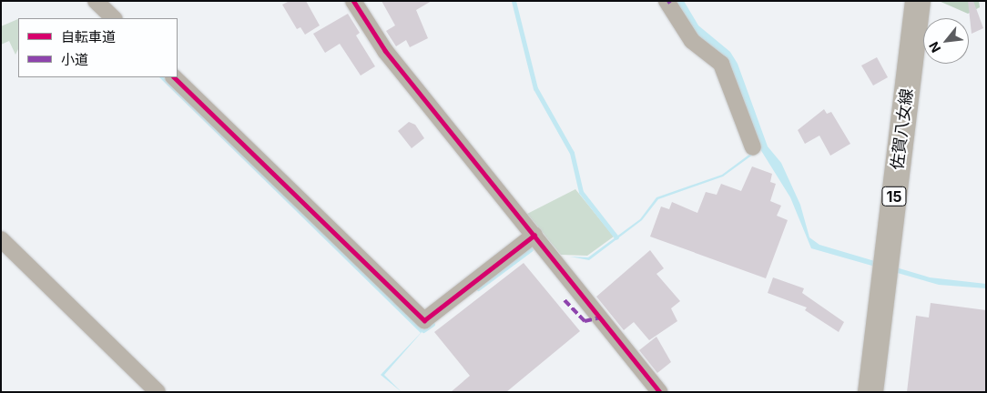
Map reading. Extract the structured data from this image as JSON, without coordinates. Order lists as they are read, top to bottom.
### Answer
{
  "streets": {
    "main road": ["佐賀八女線", "15"]
  },
  "legend": ["自転車道", "小道"],
  "north": "bottom left"
}
